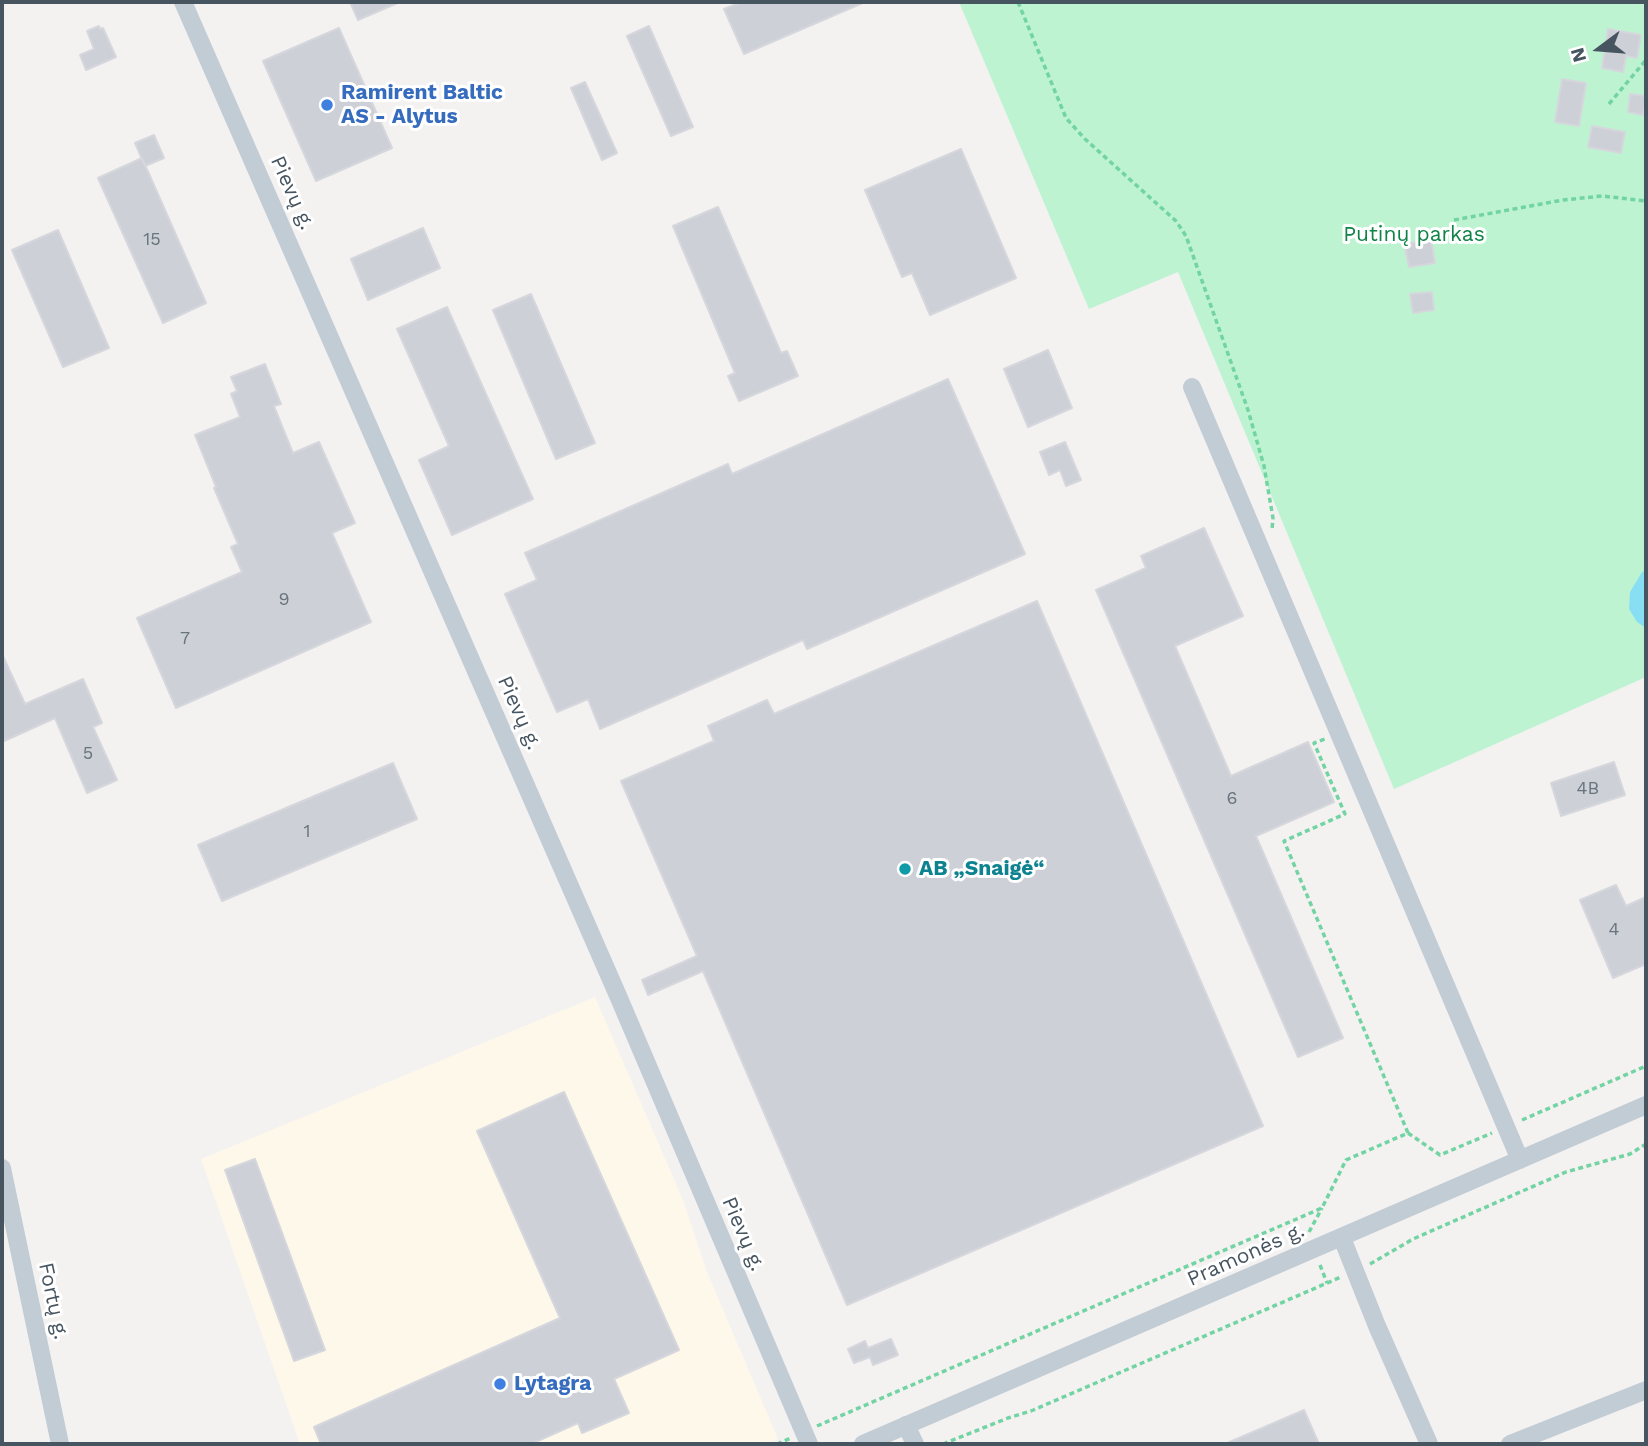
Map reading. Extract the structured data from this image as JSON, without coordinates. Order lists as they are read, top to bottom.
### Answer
{
  "streets": {
    "street": ["Pievų g.", "Pramonės g.", "Fortų g."]
  },
  "parks": ["Putinų parkas"],
  "places": ["Ramirent Baltic AS - Alytus", "AB „Snaigė“", "Lytagra"],
  "house_numbers": [
    "15",
    "9",
    "7",
    "5",
    "4B",
    "6",
    "1",
    "4"
  ],
  "north": "left"
}
